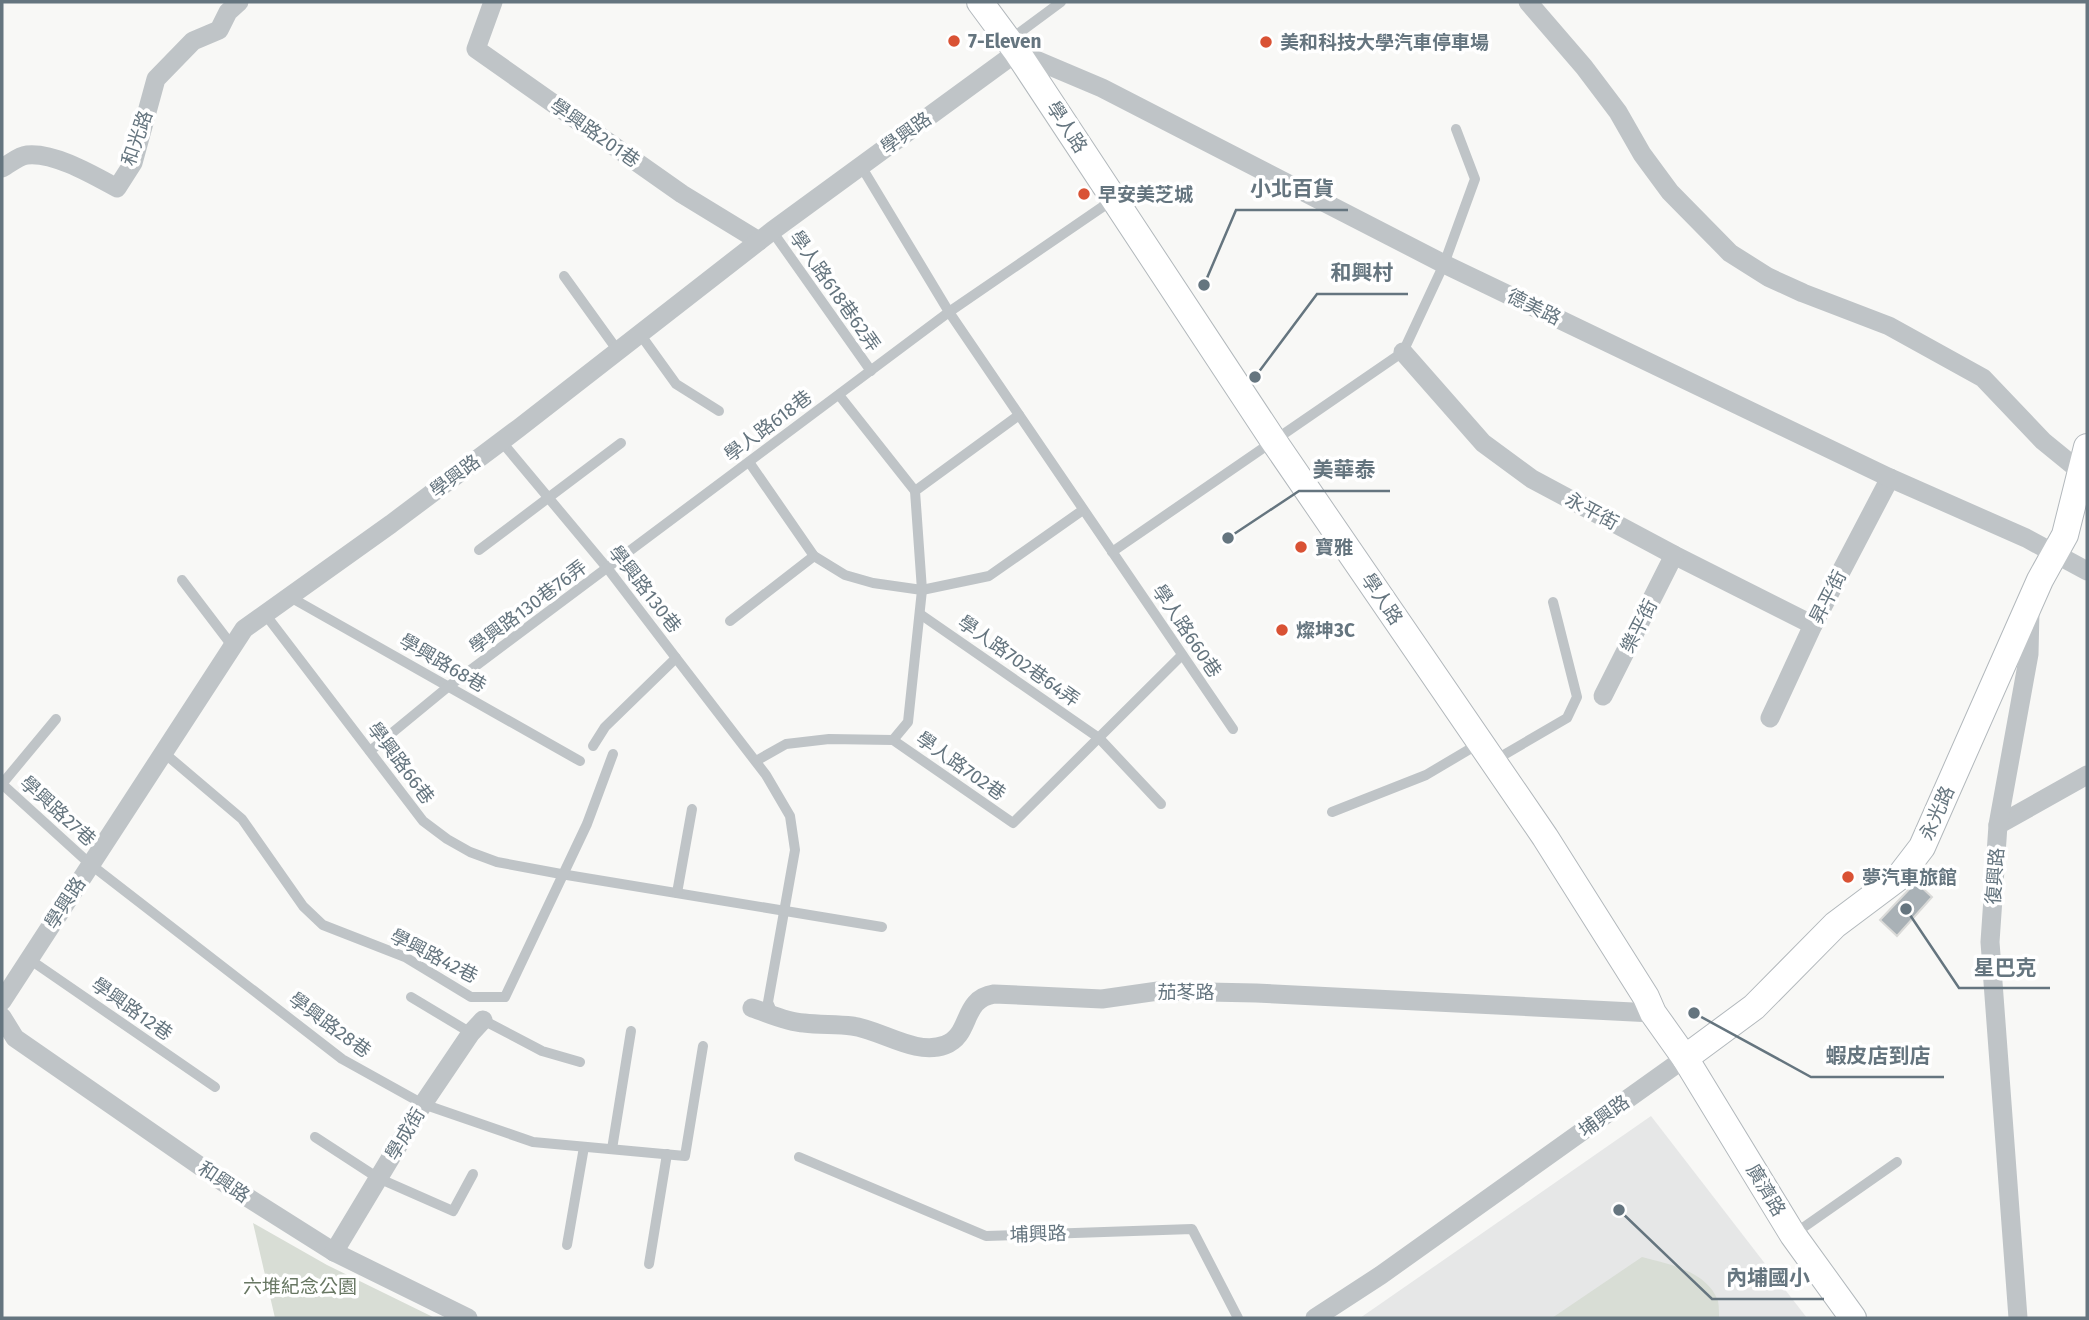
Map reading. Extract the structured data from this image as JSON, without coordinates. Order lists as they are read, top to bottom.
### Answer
{
  "streets": {
    "main road": [
      "學人路",
      "永光路",
      "復興路",
      "廣濟路"
    ],
    "street": [
      "學興路201巷",
      "學興路",
      "和光路",
      "德美路",
      "永平街",
      "昇平街",
      "樂平街",
      "茄苳路",
      "埔興路",
      "學成街",
      "和興路"
    ],
    "lane": [
      "學人路618巷62弄",
      "學人路618巷",
      "學興路130巷",
      "學興路130巷76弄",
      "學人路660巷",
      "學人路702巷64弄",
      "學興路68巷",
      "學興路66巷",
      "學人路702巷",
      "學興路27巷",
      "學興路42巷",
      "學興路12巷",
      "學興路28巷"
    ]
  },
  "crossings": [
    ["學人路", "學興路"],
    ["學人路", "德美路"],
    ["學人路", "學人路618巷"],
    ["學人路", "永光路"],
    ["學人路", "茄苳路"],
    ["學人路", "埔興路"],
    ["學人路", "廣濟路"],
    ["學興路201巷", "學興路"],
    ["學興路201巷", "學人路618巷62弄"],
    ["學興路", "學人路618巷62弄"],
    ["學興路", "德美路"],
    ["學興路", "學興路130巷"],
    ["學興路", "學興路68巷"],
    ["學興路", "學興路66巷"],
    ["學興路", "學興路27巷"],
    ["學興路", "學興路42巷"],
    ["學興路", "學興路12巷"],
    ["學興路", "學興路28巷"],
    ["學人路618巷62弄", "學人路618巷"],
    ["德美路", "昇平街"],
    ["德美路", "復興路"],
    ["學人路618巷", "學興路130巷"],
    ["學人路618巷", "學興路130巷76弄"],
    ["學人路618巷", "學人路660巷"],
    ["永平街", "昇平街"],
    ["永平街", "樂平街"],
    ["學興路130巷", "學興路130巷76弄"],
    ["學興路130巷", "學興路66巷"],
    ["學興路130巷", "茄苳路"],
    ["學興路130巷76弄", "學興路68巷"],
    ["學興路130巷76弄", "學興路66巷"],
    ["學人路660巷", "學人路702巷"],
    ["學人路702巷64弄", "學人路702巷"],
    ["學興路66巷", "學興路42巷"],
    ["學興路27巷", "學興路28巷"],
    ["永光路", "復興路"],
    ["永光路", "埔興路"],
    ["永光路", "廣濟路"],
    ["學興路28巷", "學成街"],
    ["埔興路", "廣濟路"],
    ["學成街", "和興路"]
  ],
  "parks": ["六堆紀念公園"],
  "places": [
    "7-Eleven",
    "美和科技大學汽車停車場",
    "早安美芝城",
    "小北百貨",
    "和興村",
    "美華泰",
    "寶雅",
    "燦坤3C",
    "夢汽車旅館",
    "星巴克",
    "蝦皮店到店",
    "內埔國小"
  ]
}
